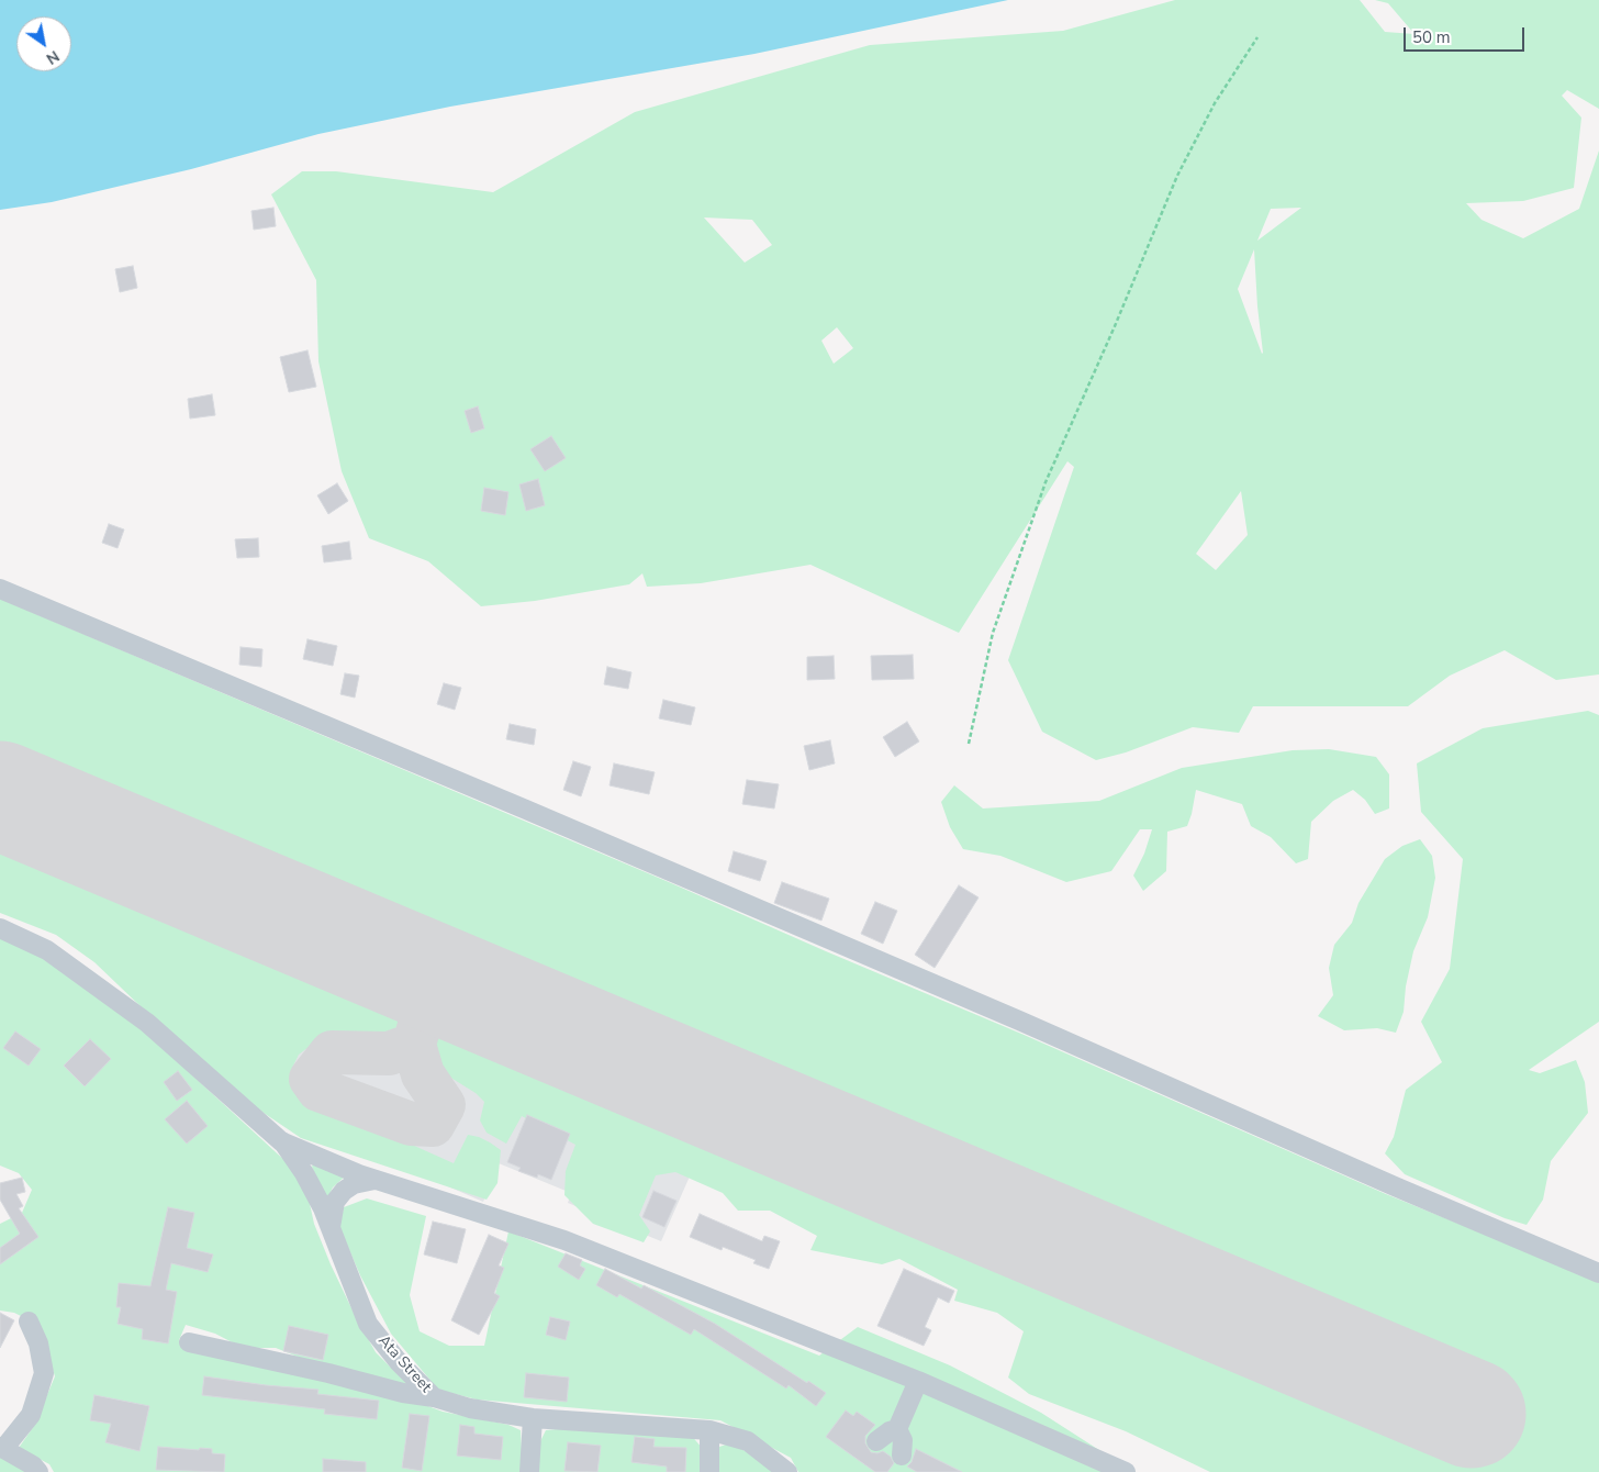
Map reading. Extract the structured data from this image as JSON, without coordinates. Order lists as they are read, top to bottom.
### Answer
{
  "streets": {
    "street": ["Ata Street"]
  },
  "scale_bar": "50 m",
  "north": "bottom right"
}
